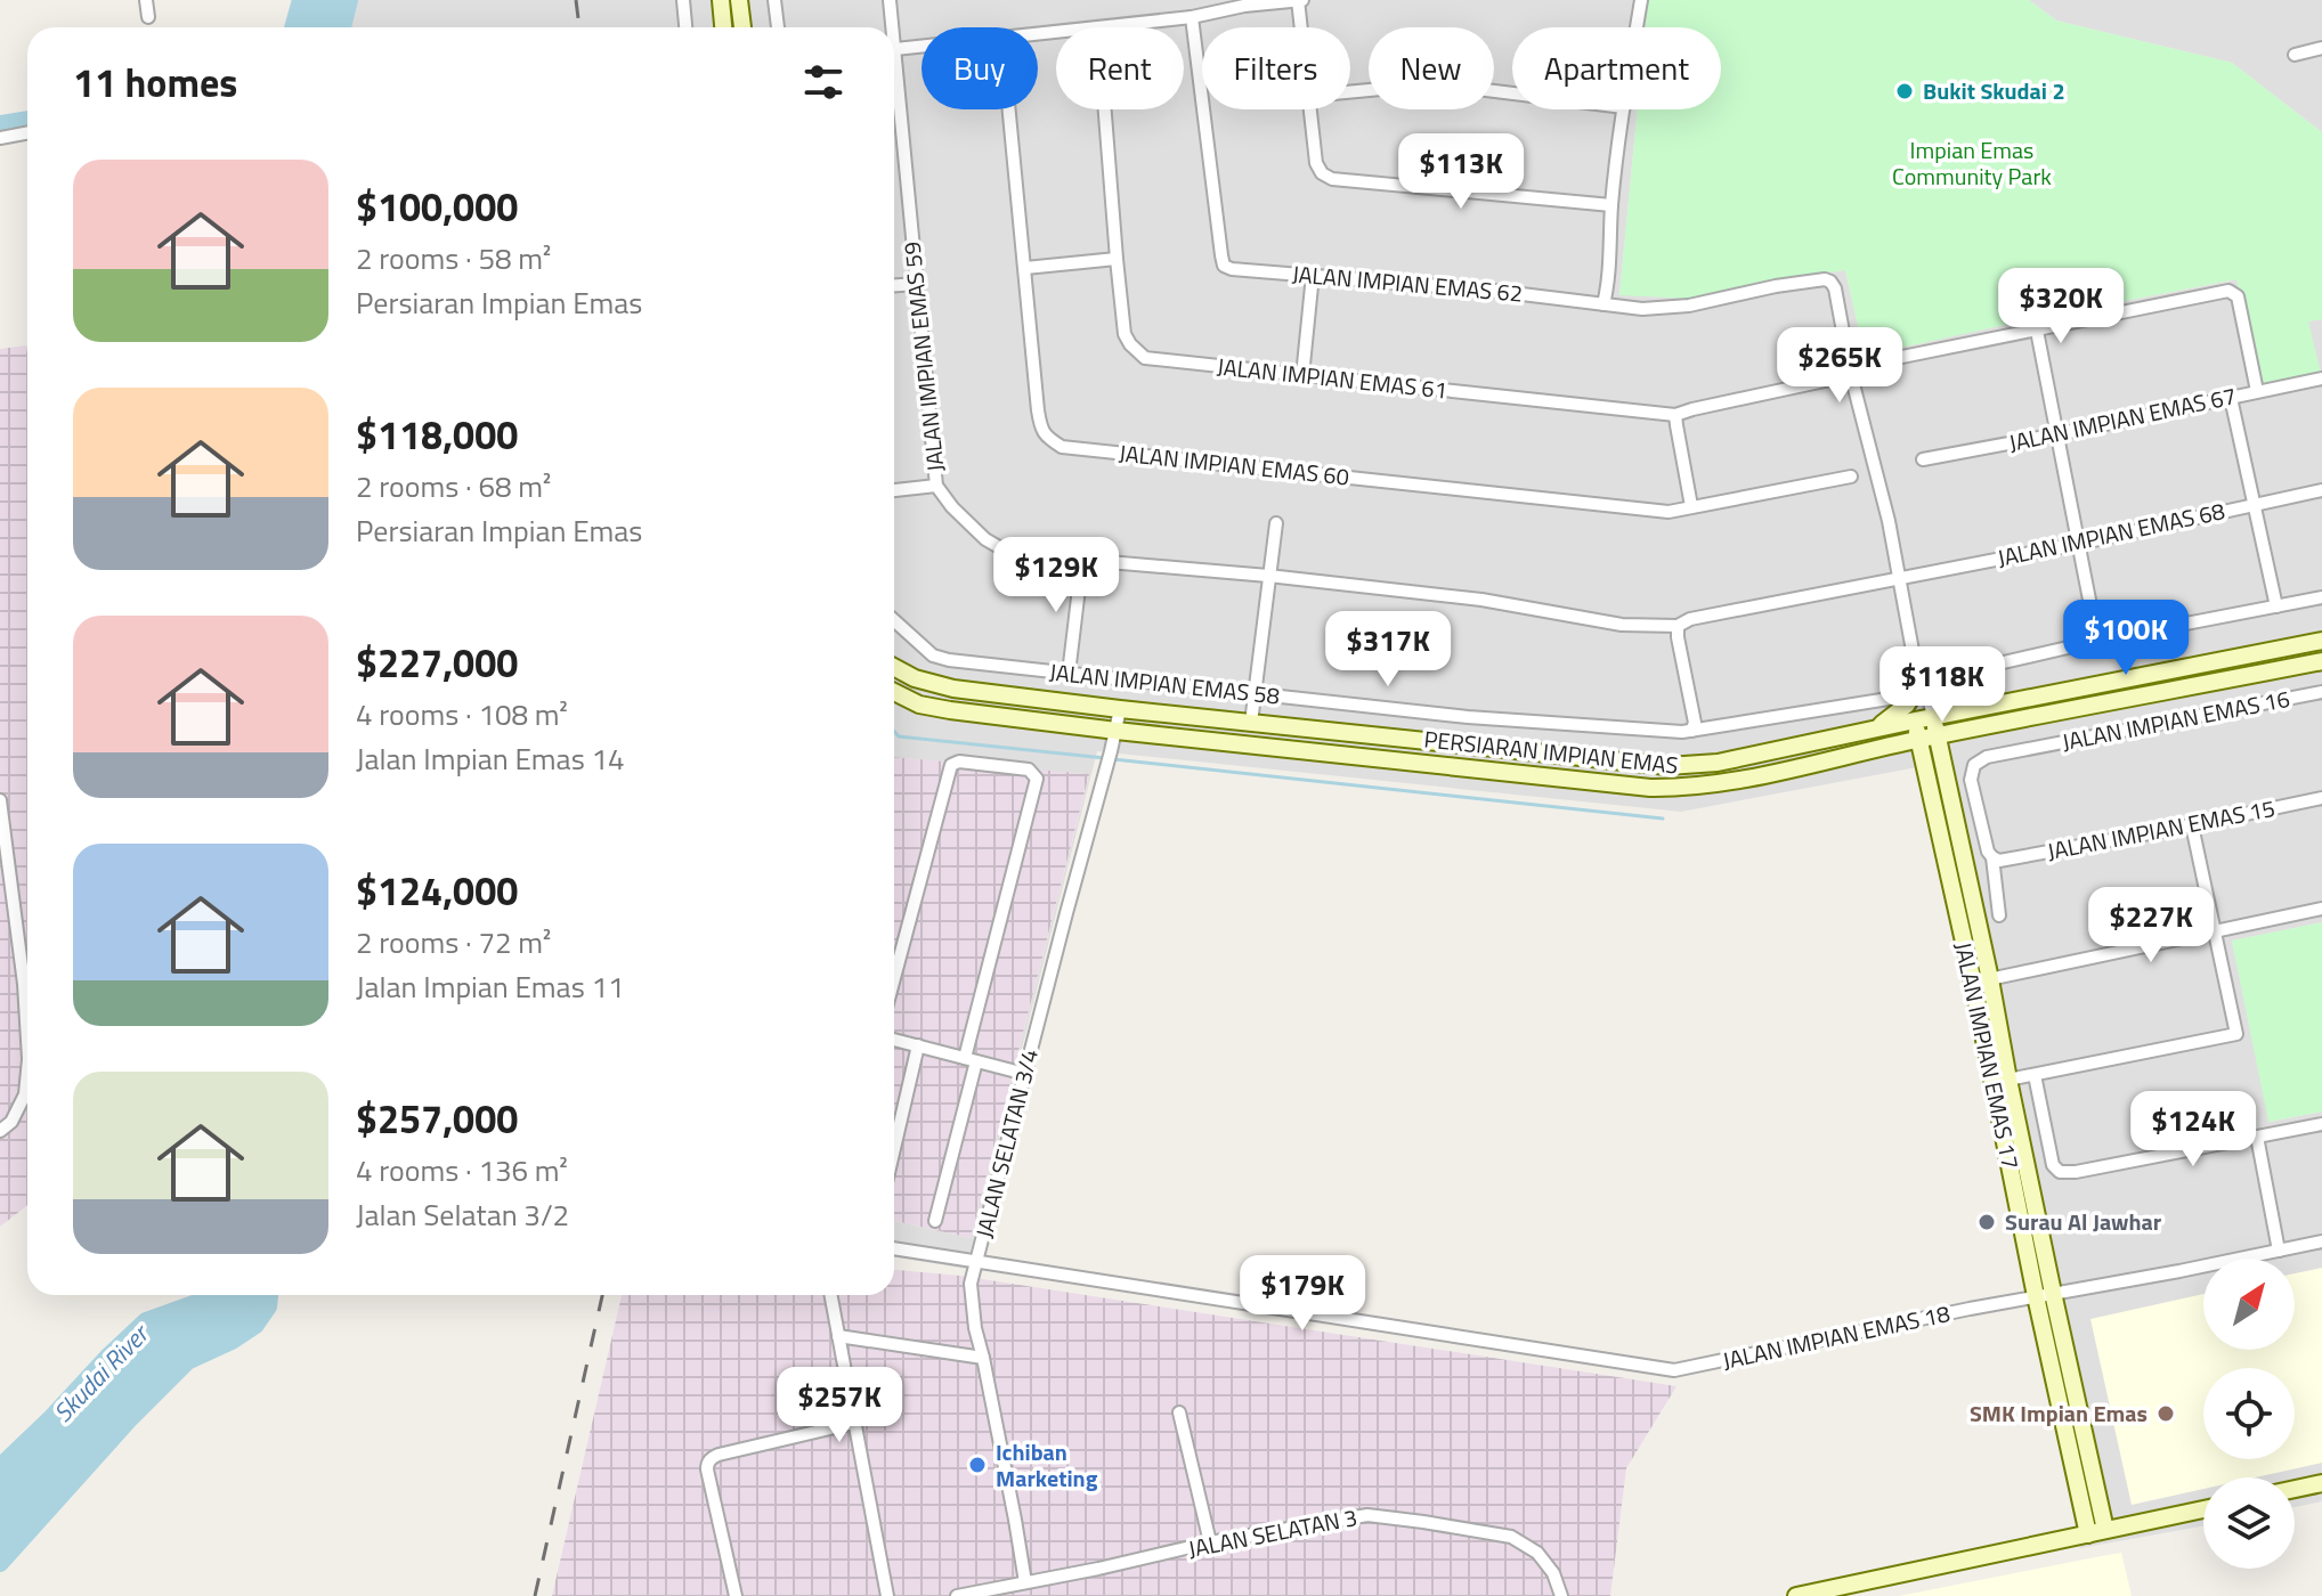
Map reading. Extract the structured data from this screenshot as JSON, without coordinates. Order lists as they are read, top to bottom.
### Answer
{
  "streets": {
    "main road": ["PERSIARAN IMPIAN EMAS", "JALAN IMPIAN EMAS 17"],
    "street": [
      "JALAN IMPIAN EMAS 62",
      "JALAN IMPIAN EMAS 59",
      "JALAN IMPIAN EMAS 61",
      "JALAN IMPIAN EMAS 67",
      "JALAN IMPIAN EMAS 60",
      "JALAN IMPIAN EMAS 68",
      "JALAN IMPIAN EMAS 58",
      "JALAN IMPIAN EMAS 16",
      "JALAN IMPIAN EMAS 15",
      "JALAN SELATAN 3/4",
      "JALAN IMPIAN EMAS 18",
      "JALAN SELATAN 3"
    ]
  },
  "crossings": [
    ["JALAN IMPIAN EMAS 62", "JALAN IMPIAN EMAS 61"],
    ["JALAN IMPIAN EMAS 59", "JALAN IMPIAN EMAS 68"],
    ["JALAN IMPIAN EMAS 16", "JALAN IMPIAN EMAS 15"],
    ["PERSIARAN IMPIAN EMAS", "JALAN IMPIAN EMAS 17"],
    ["PERSIARAN IMPIAN EMAS", "JALAN SELATAN 3/4"],
    ["JALAN IMPIAN EMAS 17", "JALAN IMPIAN EMAS 18"],
    ["JALAN SELATAN 3/4", "JALAN IMPIAN EMAS 18"],
    ["JALAN SELATAN 3/4", "JALAN SELATAN 3"]
  ],
  "water": ["Skudai River"],
  "parks": ["Impian Emas Community Park"],
  "places": [
    "Bukit Skudai 2",
    "Surau Al Jawhar",
    "SMK Impian Emas",
    "Ichiban Marketing"
  ],
  "north": "top right",
  "page": {
    "chip": [
      "Buy",
      "Rent",
      "Filters",
      "New",
      "Apartment"
    ],
    "heading": "11 homes",
    "price": [
      "$113K",
      "$320K",
      "$265K",
      "$129K",
      "$100K",
      "$317K",
      "$118K",
      "$227K",
      "$124K",
      "$179K",
      "$257K"
    ],
    "list": [
      {
        "name": "$100,000",
        "note": "2 rooms · 58 m² · Persiaran Impian Emas"
      },
      {
        "name": "$118,000",
        "note": "2 rooms · 68 m² · Persiaran Impian Emas"
      },
      {
        "name": "$227,000",
        "note": "4 rooms · 108 m² · Jalan Impian Emas 14"
      },
      {
        "name": "$124,000",
        "note": "2 rooms · 72 m² · Jalan Impian Emas 11"
      },
      {
        "name": "$257,000",
        "note": "4 rooms · 136 m² · Jalan Selatan 3/2"
      }
    ]
  }
}
